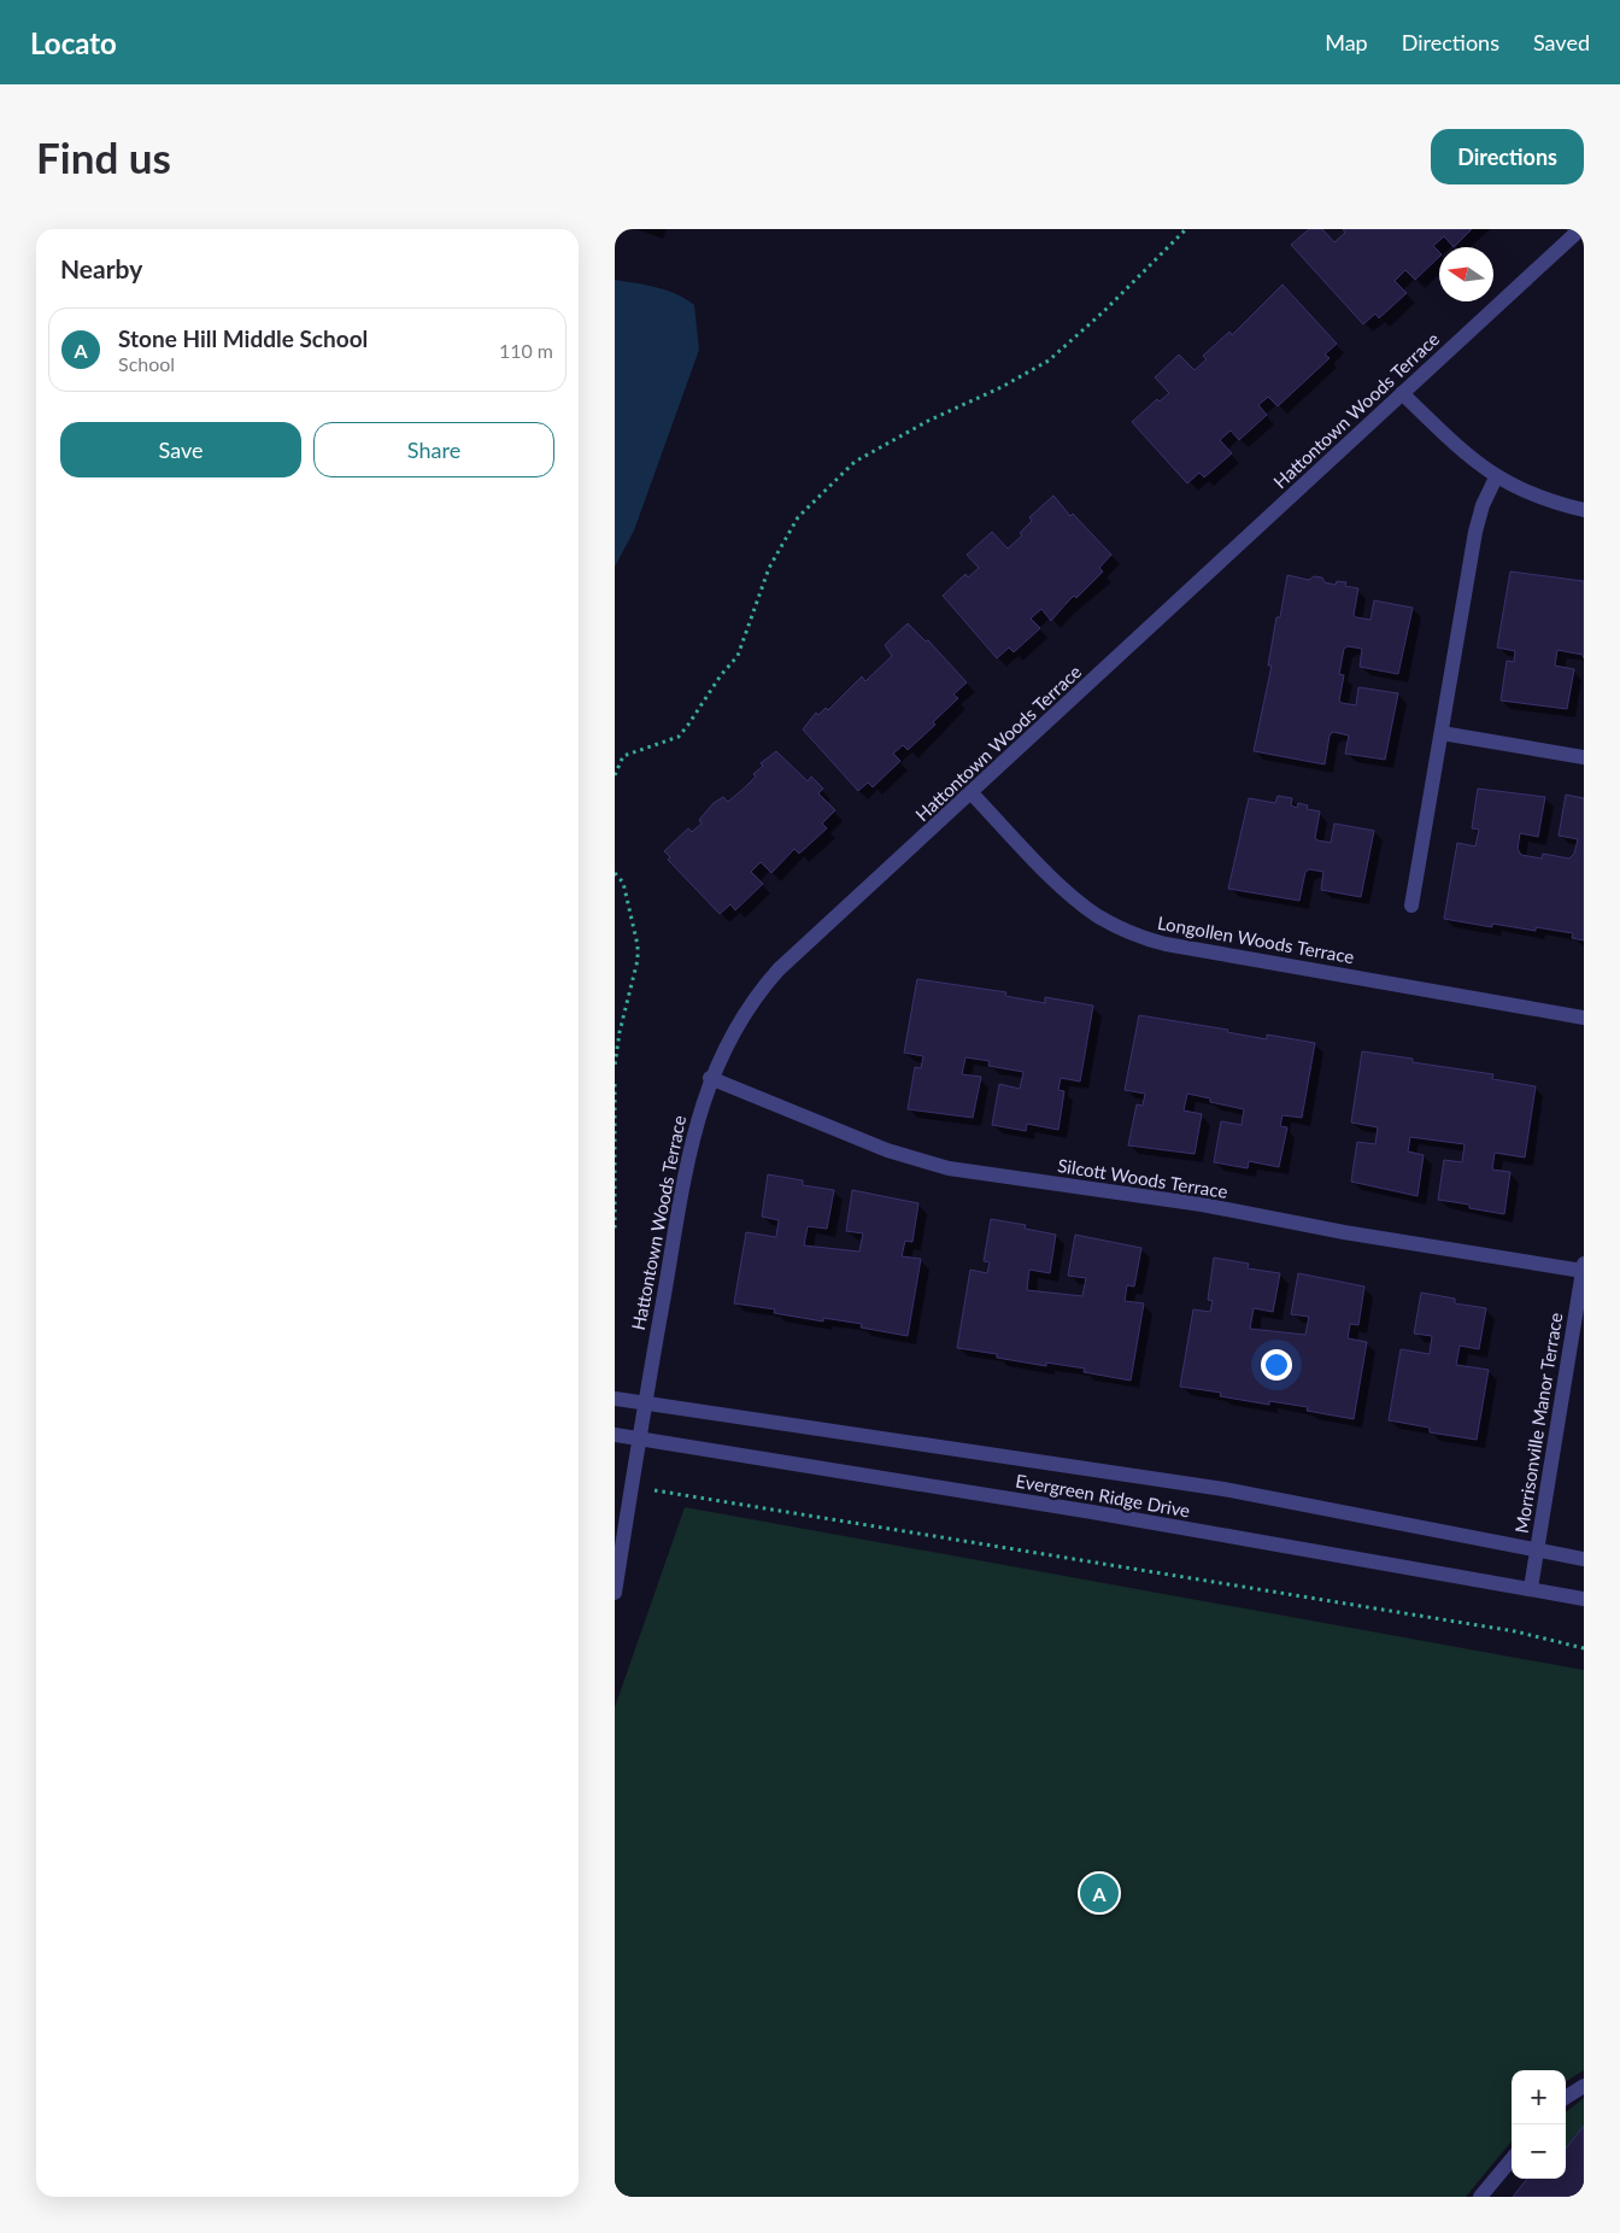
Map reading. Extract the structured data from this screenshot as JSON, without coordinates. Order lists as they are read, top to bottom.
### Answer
{
  "streets": {
    "street": [
      "Hattontown Woods Terrace",
      "Longollen Woods Terrace",
      "Silcott Woods Terrace",
      "Morrisonville Manor Terrace",
      "Evergreen Ridge Drive"
    ]
  },
  "crossings": [
    ["Hattontown Woods Terrace", "Longollen Woods Terrace"],
    ["Hattontown Woods Terrace", "Silcott Woods Terrace"],
    ["Hattontown Woods Terrace", "Evergreen Ridge Drive"],
    ["Silcott Woods Terrace", "Morrisonville Manor Terrace"],
    ["Morrisonville Manor Terrace", "Evergreen Ridge Drive"]
  ],
  "north": "left",
  "page": {
    "header": "Locato",
    "nav": ["Map", "Directions", "Saved"],
    "buttons": [
      "Directions",
      ["Save", "Share"]
    ],
    "title": "Find us",
    "heading": "Nearby",
    "list": [
      {
        "mark": "A",
        "name": "Stone Hill Middle School",
        "note": "School",
        "value": "110 m"
      }
    ],
    "pins": "A",
    "map_buttons": ["+", "−"]
  }
}
